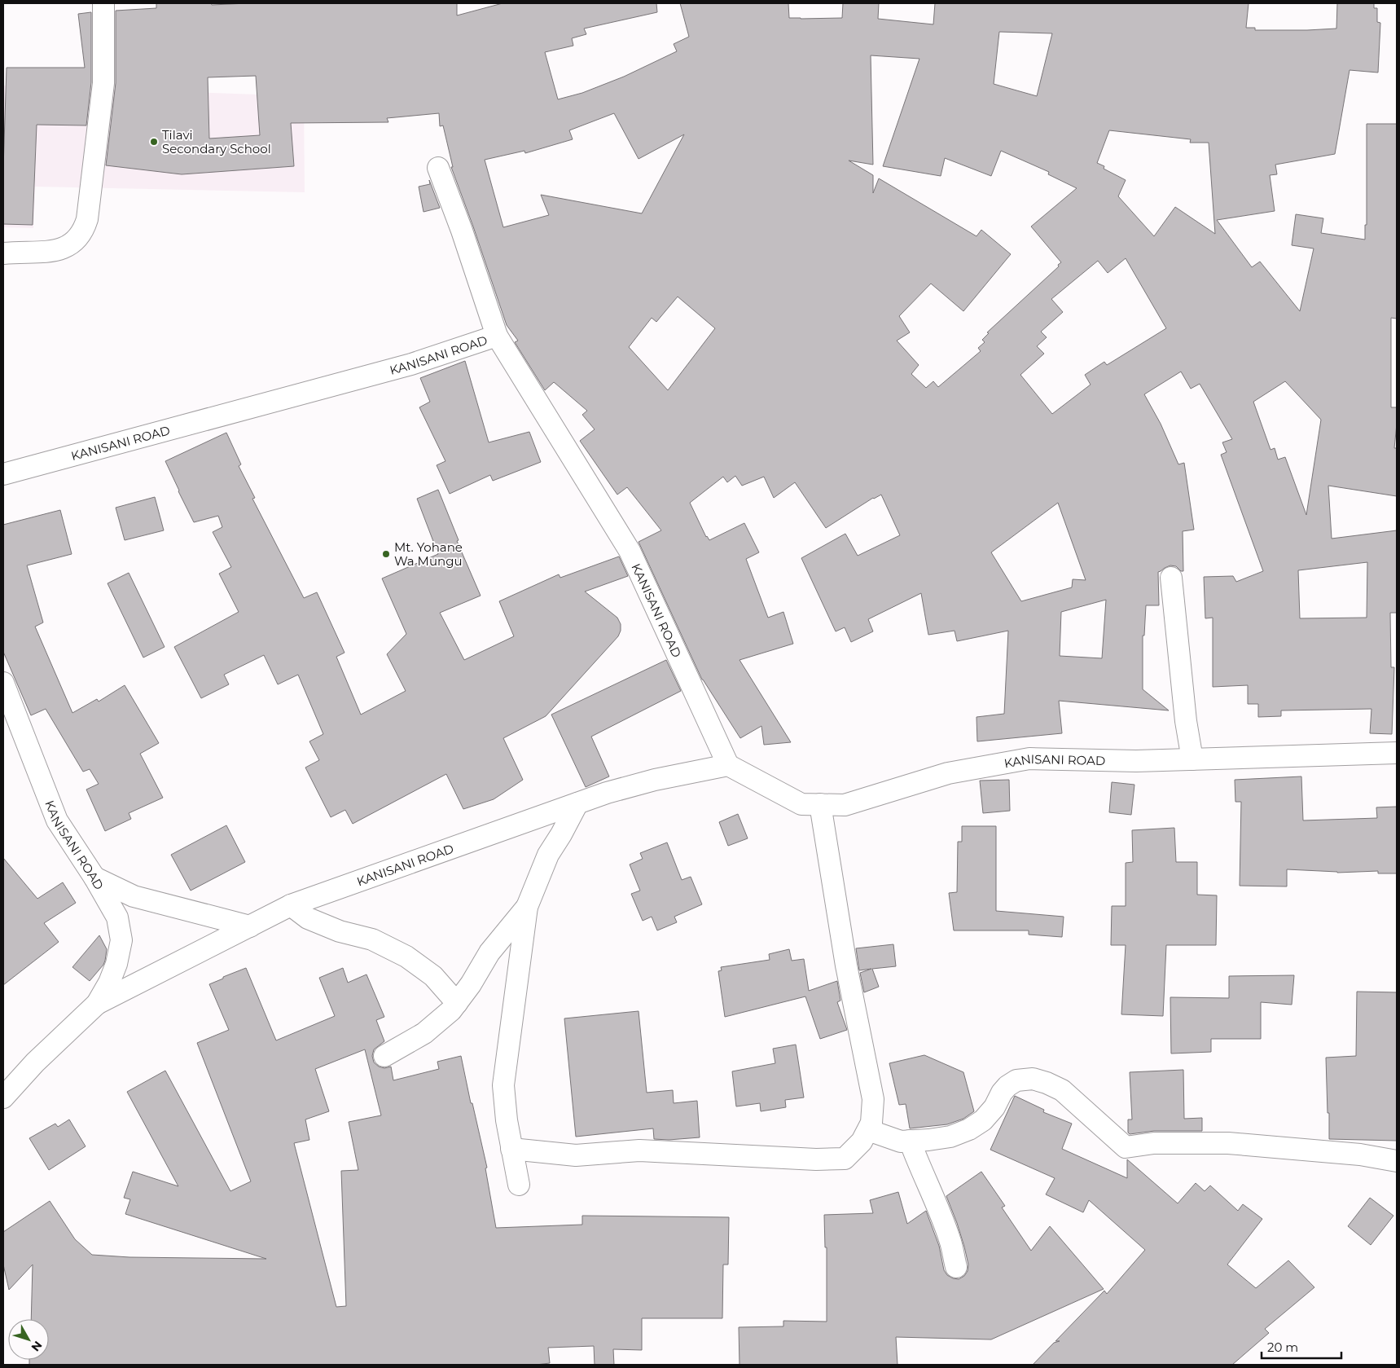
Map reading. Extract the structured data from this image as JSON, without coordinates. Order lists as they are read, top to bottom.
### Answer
{
  "streets": {
    "street": ["KANISANI ROAD"]
  },
  "places": ["Tilavi Secondary School", "Mt. Yohane Wa Mungu"],
  "scale_bar": "20 m",
  "north": "bottom right"
}
